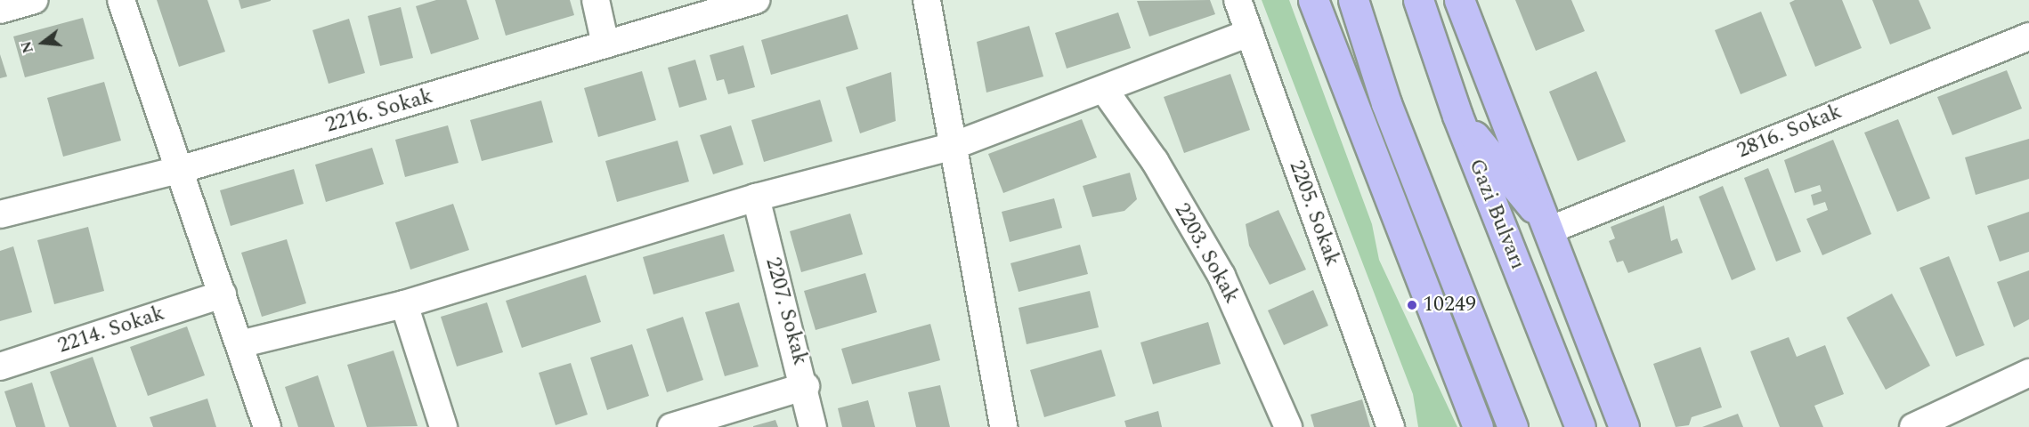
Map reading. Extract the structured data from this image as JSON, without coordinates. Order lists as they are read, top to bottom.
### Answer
{
  "streets": {
    "highway": ["Gazi Bulvarı"],
    "street": [
      "2216. Sokak",
      "2816. Sokak",
      "2205. Sokak",
      "2203. Sokak",
      "2207. Sokak",
      "2214. Sokak"
    ]
  },
  "places": ["10249"],
  "north": "left"
}
